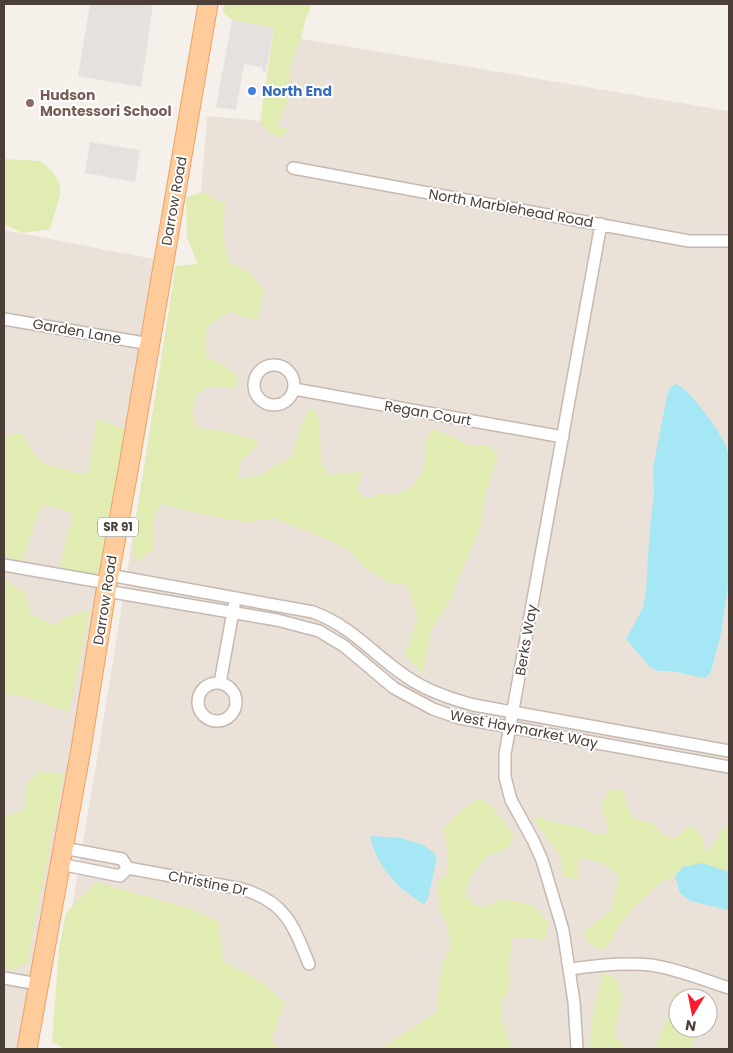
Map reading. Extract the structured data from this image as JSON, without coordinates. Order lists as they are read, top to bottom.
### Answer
{
  "streets": {
    "main road": ["Darrow Road", "SR 91"],
    "street": [
      "North Marblehead Road",
      "Garden Lane",
      "Regan Court",
      "Berks Way",
      "West Haymarket Way",
      "Christine Dr"
    ]
  },
  "crossings": [
    ["Darrow Road", "Garden Lane"],
    ["Darrow Road", "West Haymarket Way"],
    ["Darrow Road", "Christine Dr"],
    ["North Marblehead Road", "Berks Way"],
    ["Regan Court", "Berks Way"],
    ["Berks Way", "West Haymarket Way"]
  ],
  "places": ["North End", "Hudson Montessori School"],
  "north": "bottom"
}
